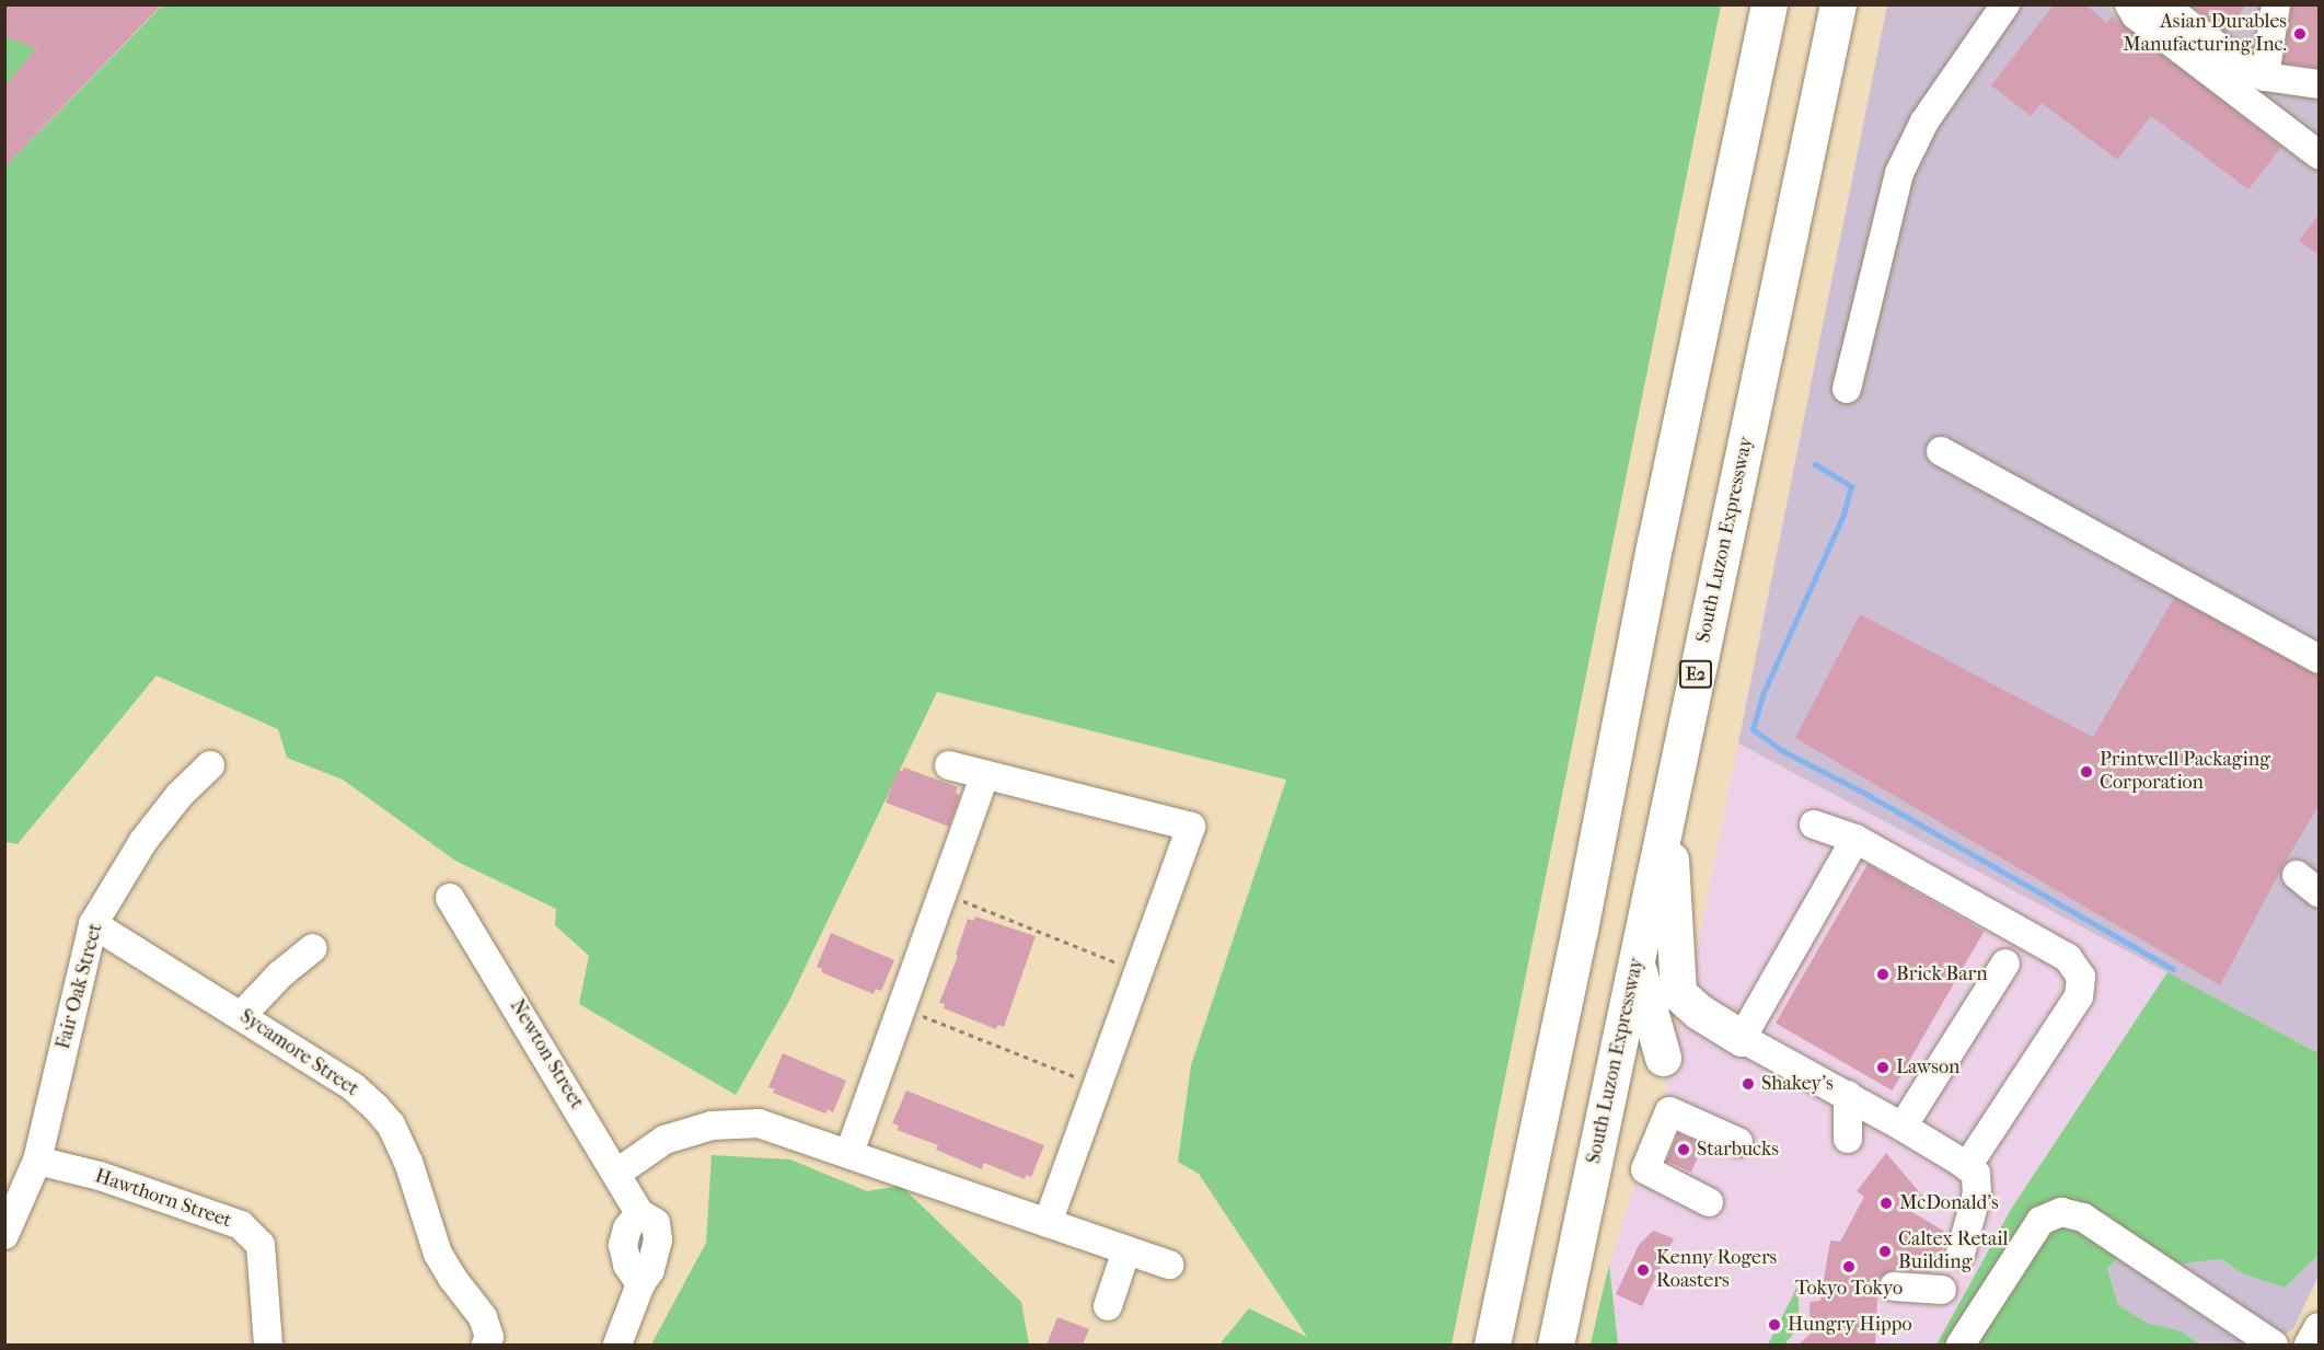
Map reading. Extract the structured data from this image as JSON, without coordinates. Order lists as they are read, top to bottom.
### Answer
{
  "streets": {
    "highway": ["South Luzon Expressway", "E2"],
    "street": [
      "Fair Oak Street",
      "Sycamore Street",
      "Newton Street",
      "Hawthorn Street"
    ]
  },
  "crossings": [
    ["Fair Oak Street", "Sycamore Street"],
    ["Fair Oak Street", "Hawthorn Street"]
  ],
  "places": [
    "Asian Durables Manufacturing Inc.",
    "Printwell Packaging Corporation",
    "Brick Barn",
    "Lawson",
    "Shakey's",
    "Starbucks",
    "McDonald's",
    "Caltex Retail Building",
    "Tokyo Tokyo",
    "Kenny Rogers Roasters",
    "Hungry Hippo"
  ]
}
